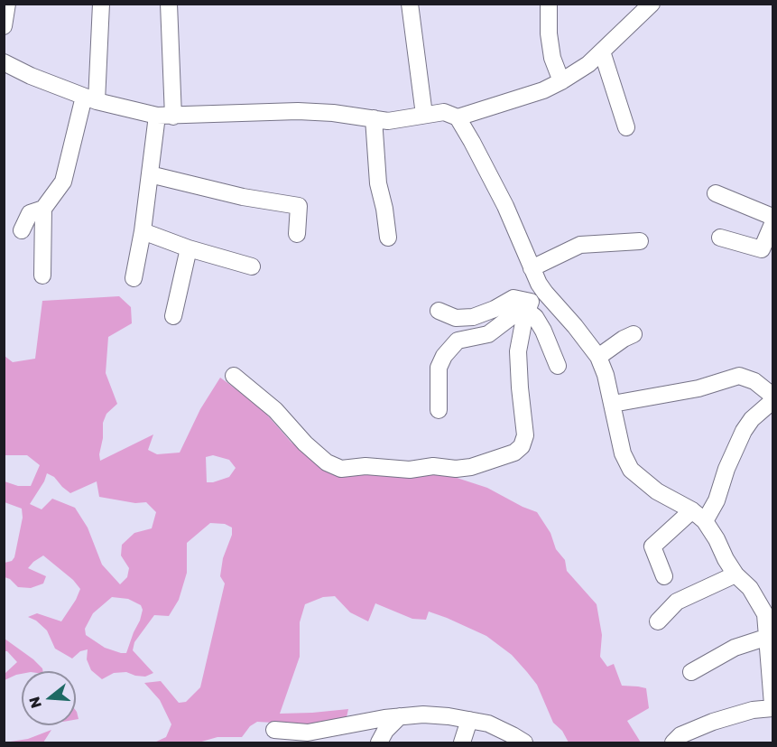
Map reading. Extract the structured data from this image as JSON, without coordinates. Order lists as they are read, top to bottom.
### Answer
{
  "north": "left"
}
